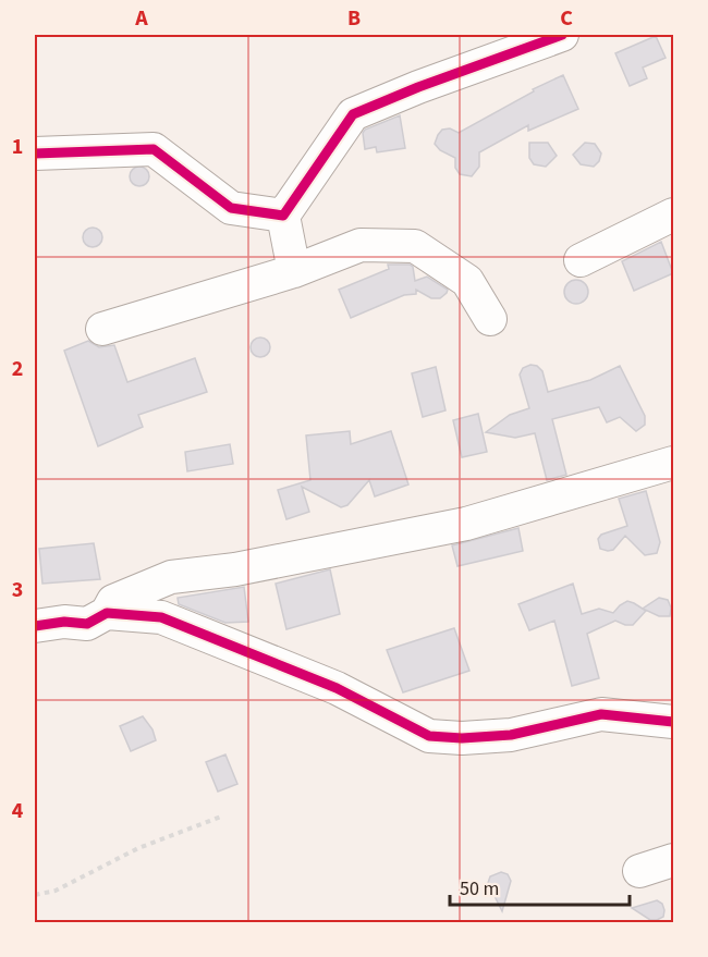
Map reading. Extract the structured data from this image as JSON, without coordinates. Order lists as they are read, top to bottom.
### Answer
{
  "scale_bar": "50 m",
  "grid": {
    "columns": ["A", "B", "C"],
    "rows": [
      "1",
      "2",
      "3",
      "4"
    ]
  }
}
